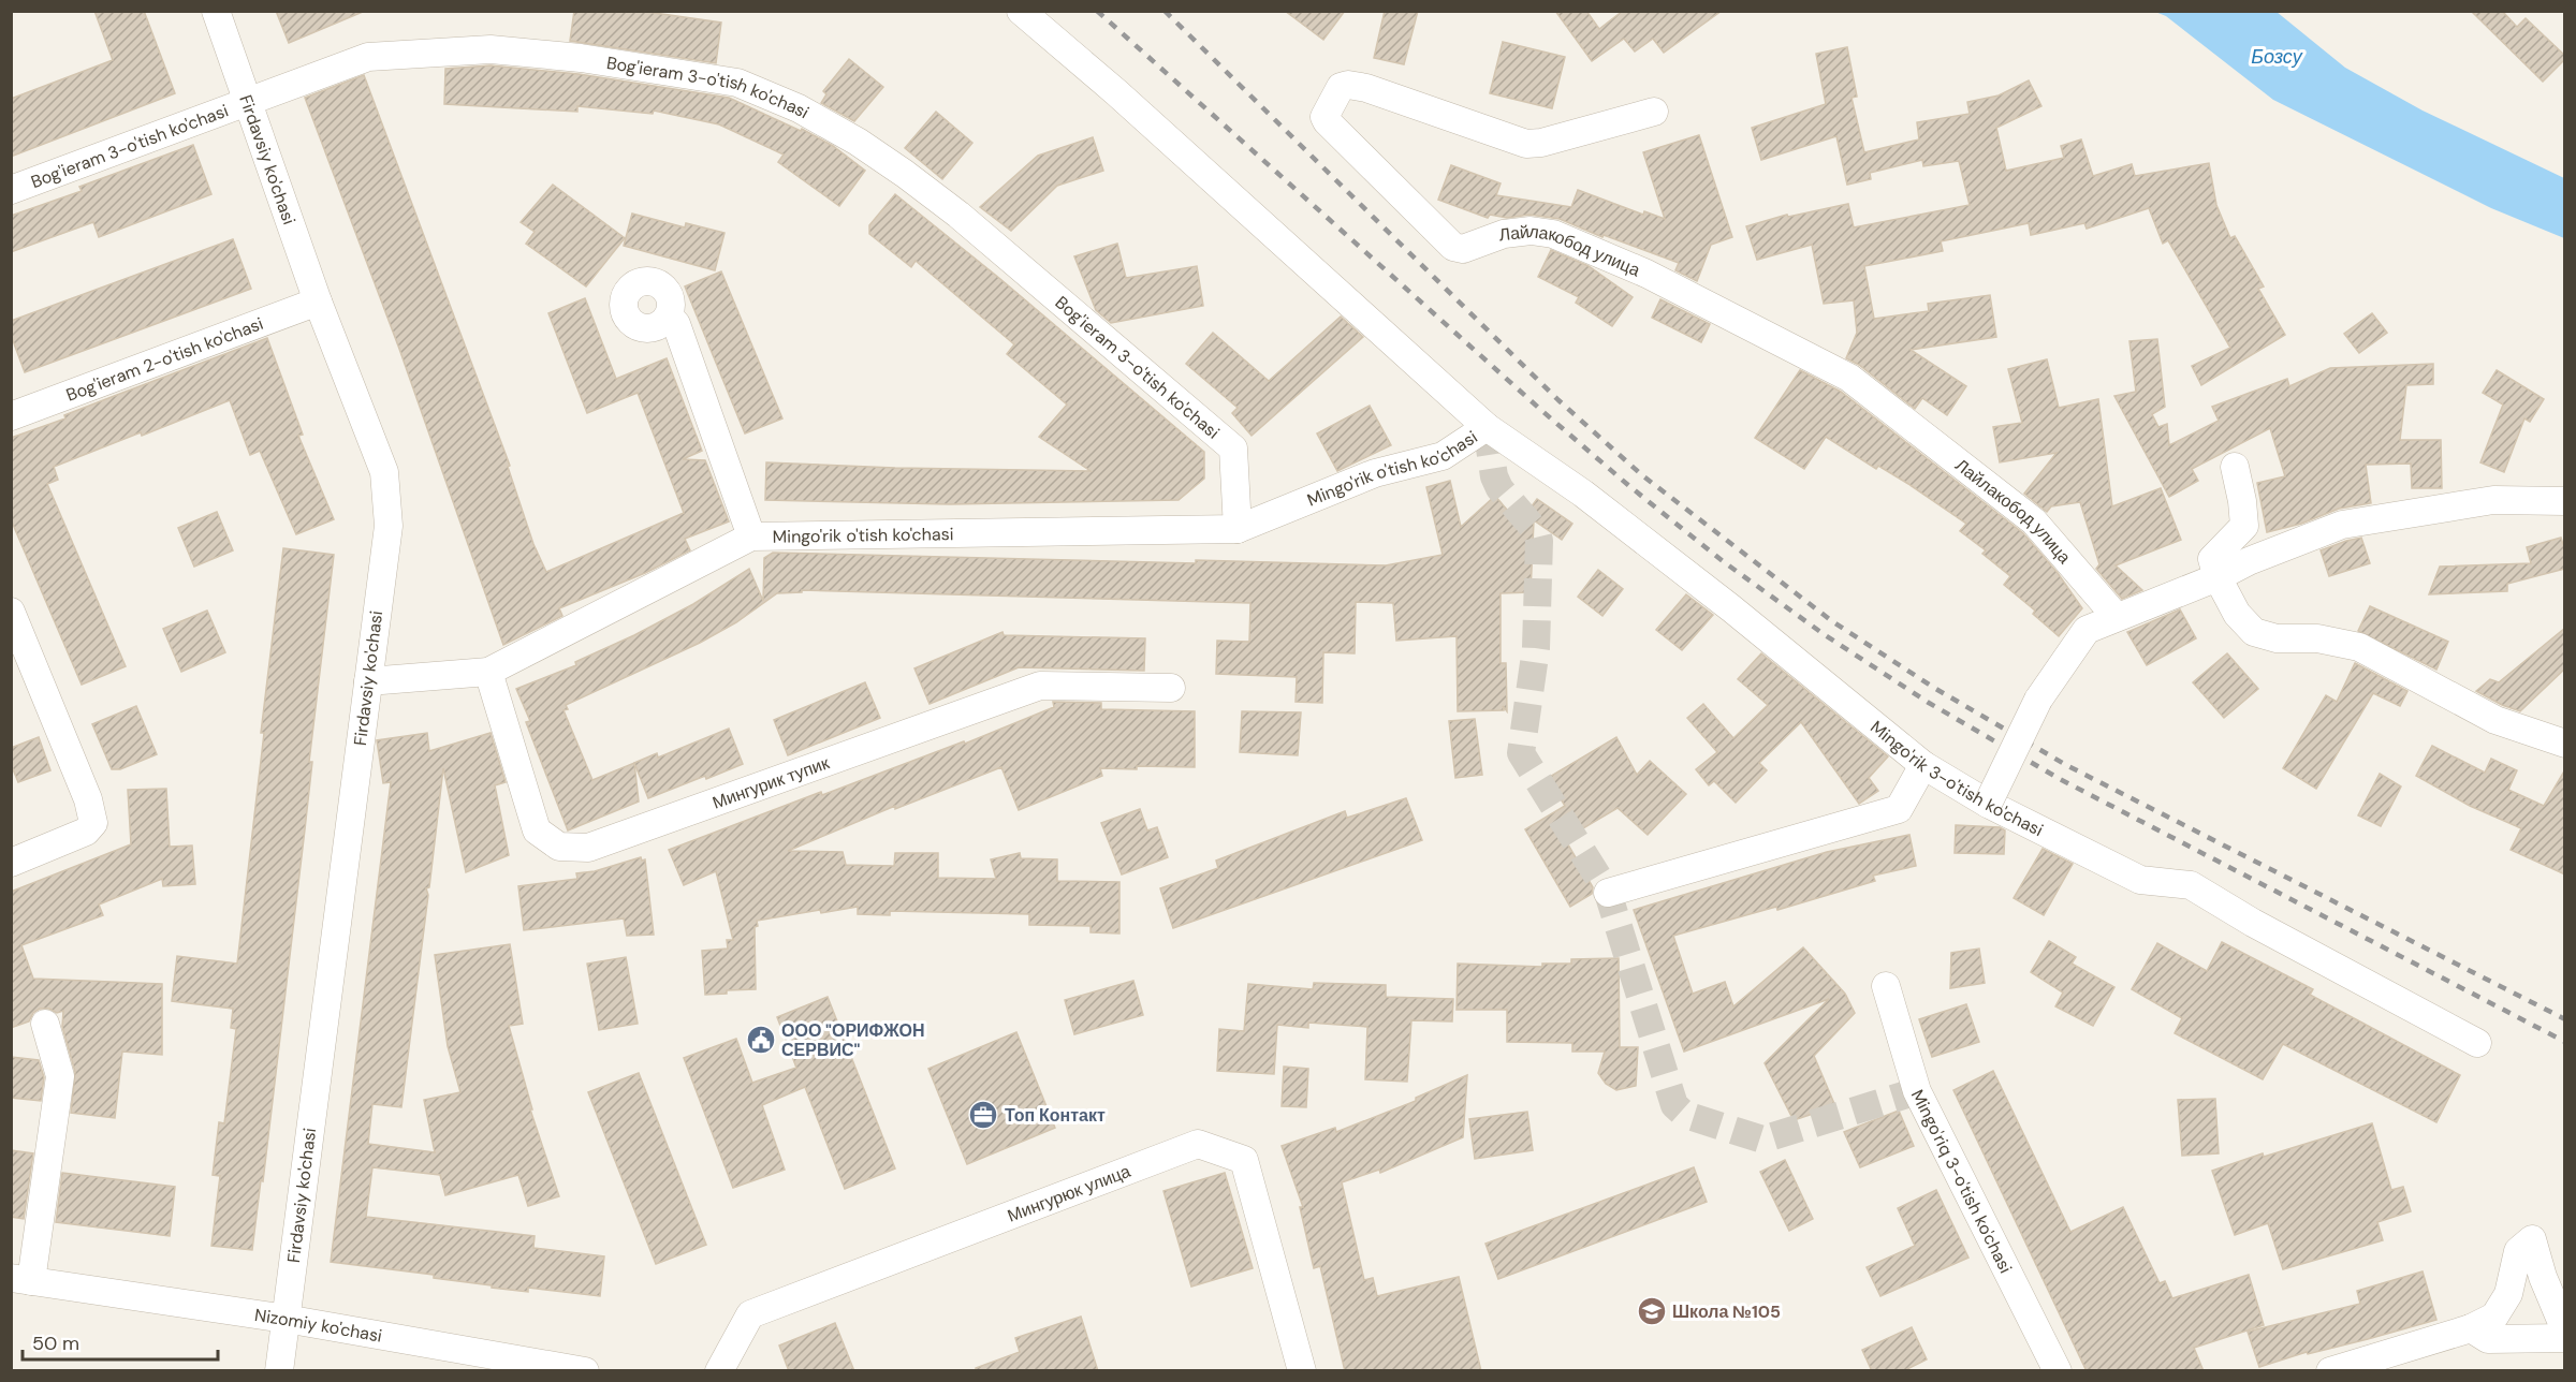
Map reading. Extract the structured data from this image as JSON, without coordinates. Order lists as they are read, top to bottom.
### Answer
{
  "streets": {
    "street": [
      "Bog'ieram 3-o'tish ko'chasi",
      "Firdavsiy ko'chasi",
      "Лайлакобод улица",
      "Bog'ieram 2-o'tish ko'chasi",
      "Mingo'rik o'tish ko'chasi",
      "Mingo'rik 3-o'tish ko'chasi",
      "Мингурик тупик",
      "Mingo'riq 3-o'tish ko'chasi",
      "Мингурюк улица",
      "Nizomiy ko'chasi"
    ]
  },
  "crossings": [
    ["Bog'ieram 3-o'tish ko'chasi", "Firdavsiy ko'chasi"],
    ["Bog'ieram 3-o'tish ko'chasi", "Mingo'rik o'tish ko'chasi"],
    ["Firdavsiy ko'chasi", "Bog'ieram 2-o'tish ko'chasi"],
    ["Firdavsiy ko'chasi", "Mingo'rik o'tish ko'chasi"],
    ["Firdavsiy ko'chasi", "Nizomiy ko'chasi"],
    ["Mingo'rik o'tish ko'chasi", "Mingo'rik 3-o'tish ko'chasi"],
    ["Mingo'rik o'tish ko'chasi", "Мингурик тупик"]
  ],
  "water": ["Бозсу"],
  "places": {
    "public building": ["ООО \"ОРИФЖОН СЕРВИС\""],
    "office": ["Топ Контакт"],
    "school or university": ["Школа №105"]
  },
  "scale_bar": "50 m"
}
